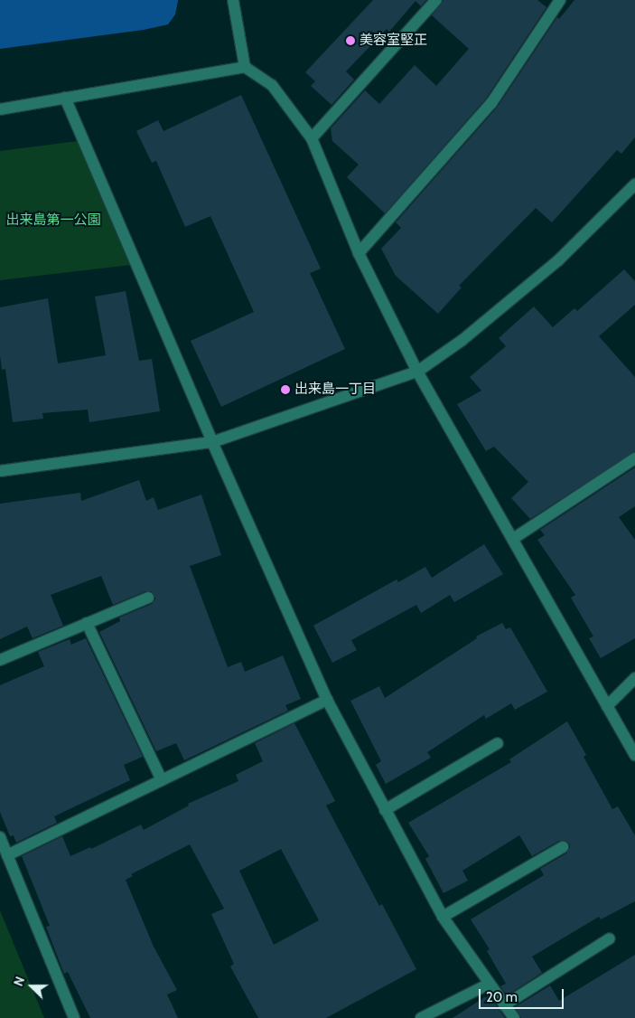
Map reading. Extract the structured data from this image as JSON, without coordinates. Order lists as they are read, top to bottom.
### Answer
{
  "parks": ["出来島第一公園"],
  "places": ["美容室堅正", "出来島一丁目"],
  "scale_bar": "20 m",
  "north": "left"
}
